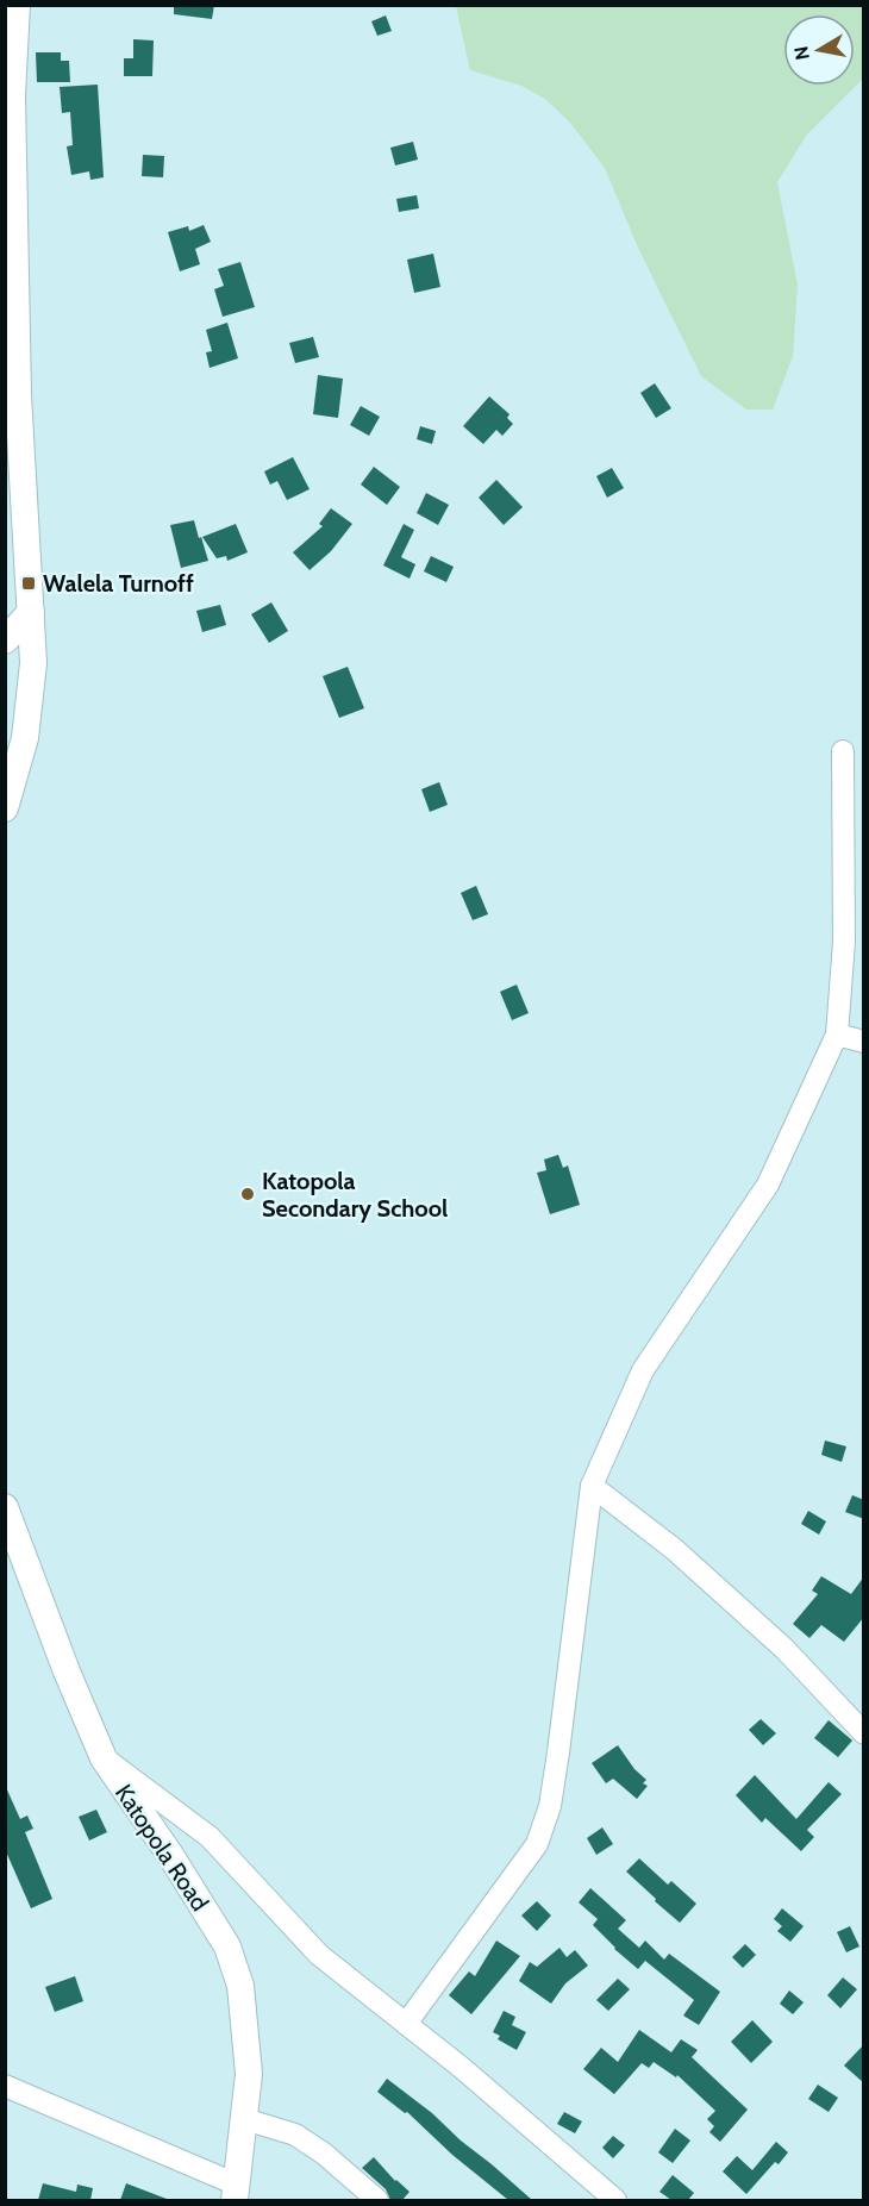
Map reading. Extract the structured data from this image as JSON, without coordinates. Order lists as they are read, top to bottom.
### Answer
{
  "streets": {
    "street": ["Katopola Road"]
  },
  "places": {
    "transit": ["Walela Turnoff"],
    "other": ["Katopola Secondary School"]
  },
  "north": "left"
}
